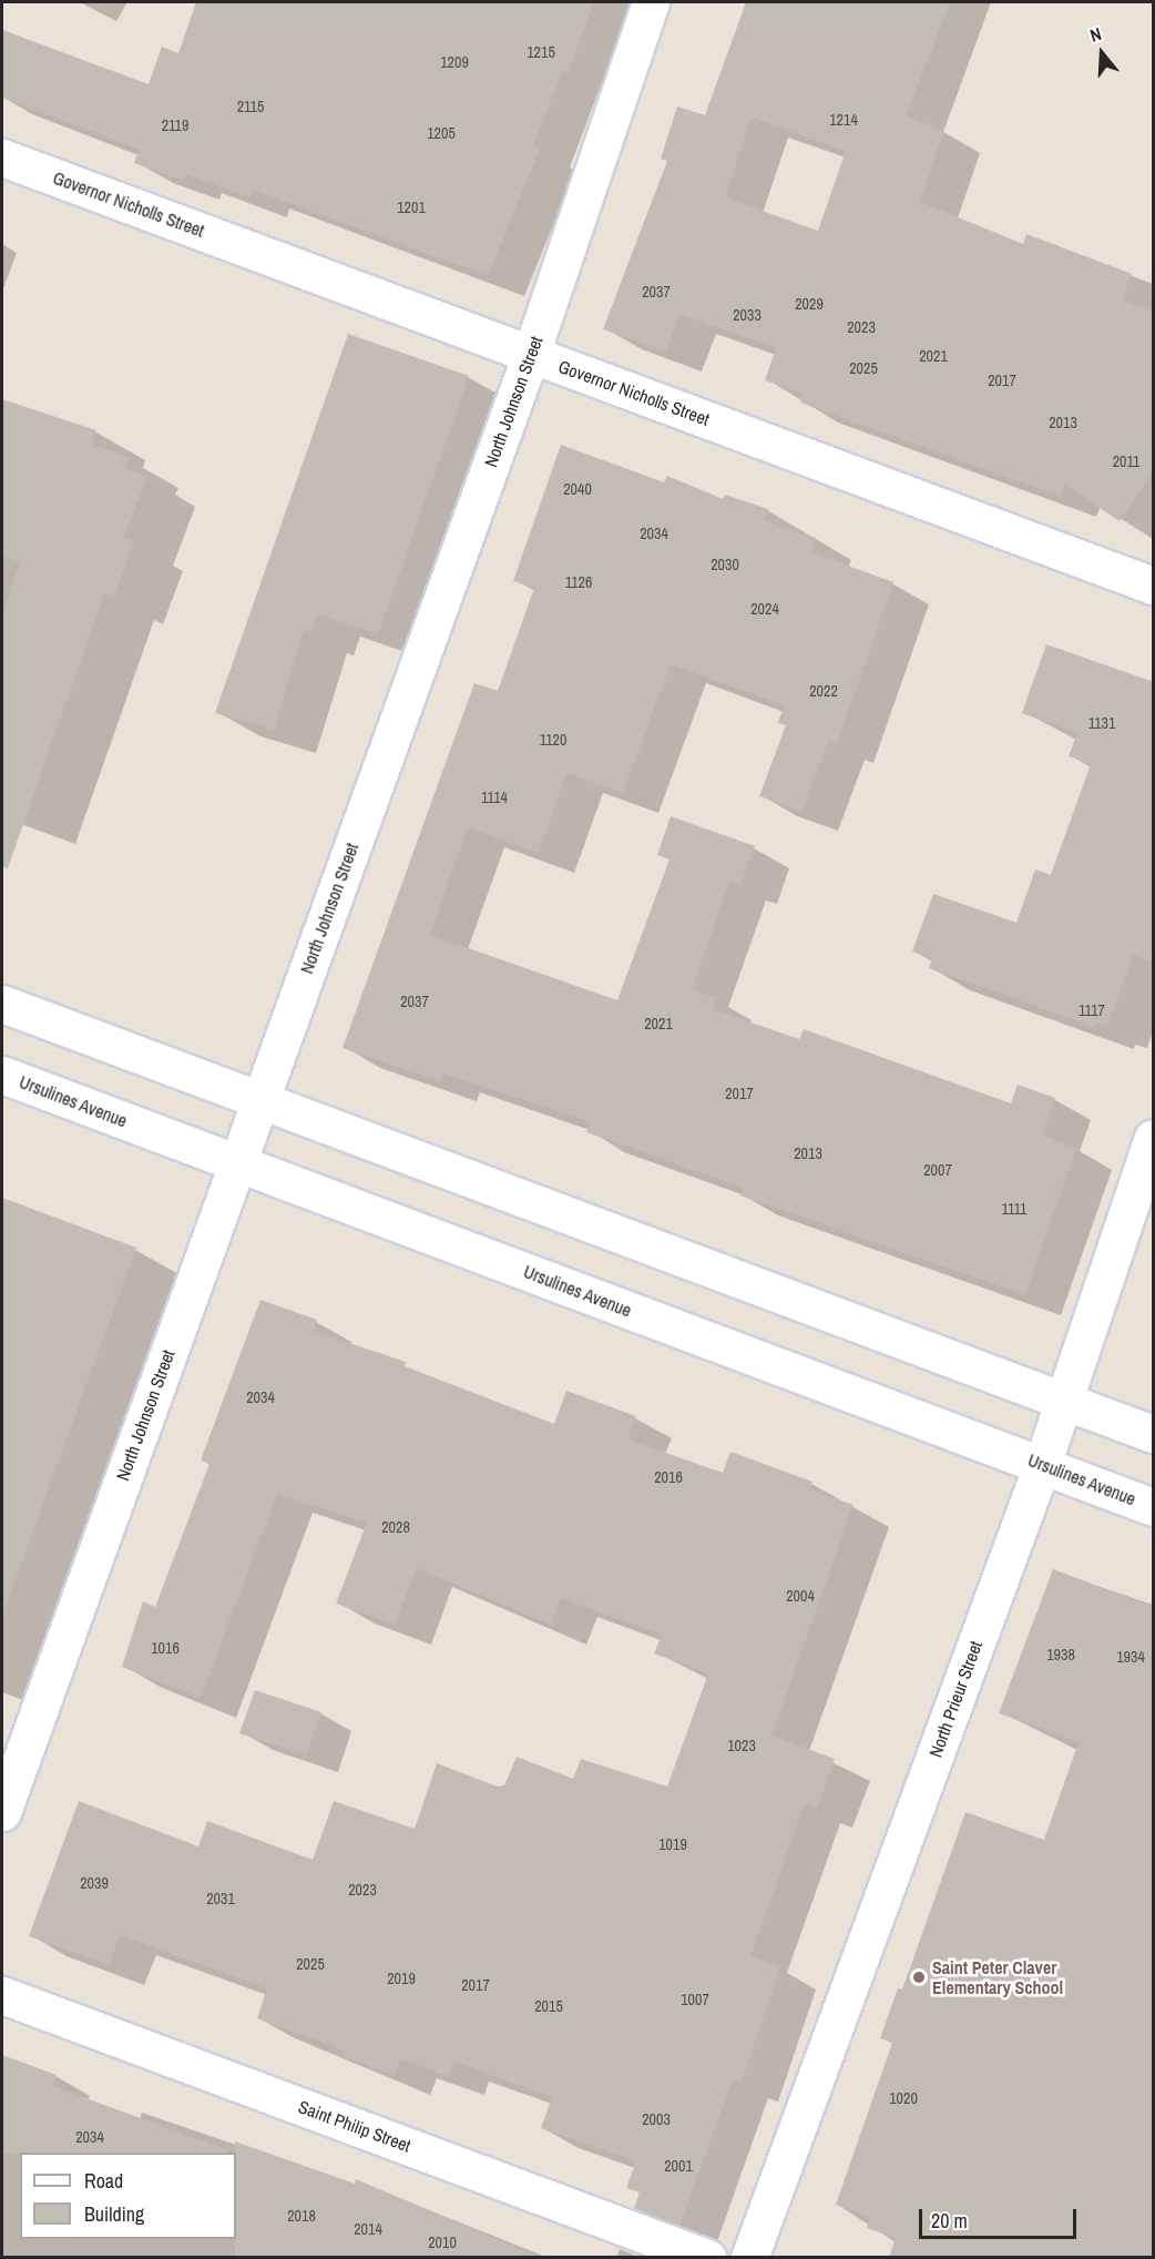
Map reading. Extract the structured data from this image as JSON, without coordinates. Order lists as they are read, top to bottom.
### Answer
{
  "streets": {
    "street": [
      "Governor Nicholls Street",
      "North Johnson Street",
      "Ursulines Avenue",
      "North Prieur Street",
      "Saint Philip Street"
    ]
  },
  "crossings": [
    ["Governor Nicholls Street", "North Johnson Street"],
    ["North Johnson Street", "Ursulines Avenue"],
    ["Ursulines Avenue", "North Prieur Street"]
  ],
  "places": ["Saint Peter Claver Elementary School"],
  "house_numbers": [
    "1215",
    "1209",
    "2115",
    "1214",
    "2119",
    "1205",
    "1201",
    "2037",
    "2029",
    "2033",
    "2023",
    "2021",
    "2025",
    "2017",
    "2013",
    "2011",
    "2040",
    "2034",
    "2030",
    "1126",
    "2024",
    "2022",
    "1131",
    "1120",
    "1114",
    "2037",
    "1117",
    "2021",
    "2017",
    "2013",
    "2007",
    "1111",
    "2034",
    "2016",
    "2028",
    "2004",
    "1016",
    "1938",
    "1934",
    "1023",
    "1019",
    "2039",
    "2023",
    "2031",
    "2025",
    "2019",
    "2017",
    "1007",
    "2015",
    "1020",
    "2003",
    "2034",
    "2001",
    "2018",
    "2014",
    "2010"
  ],
  "legend": ["Road", "Building"],
  "scale_bar": "20 m",
  "north": "top"
}
